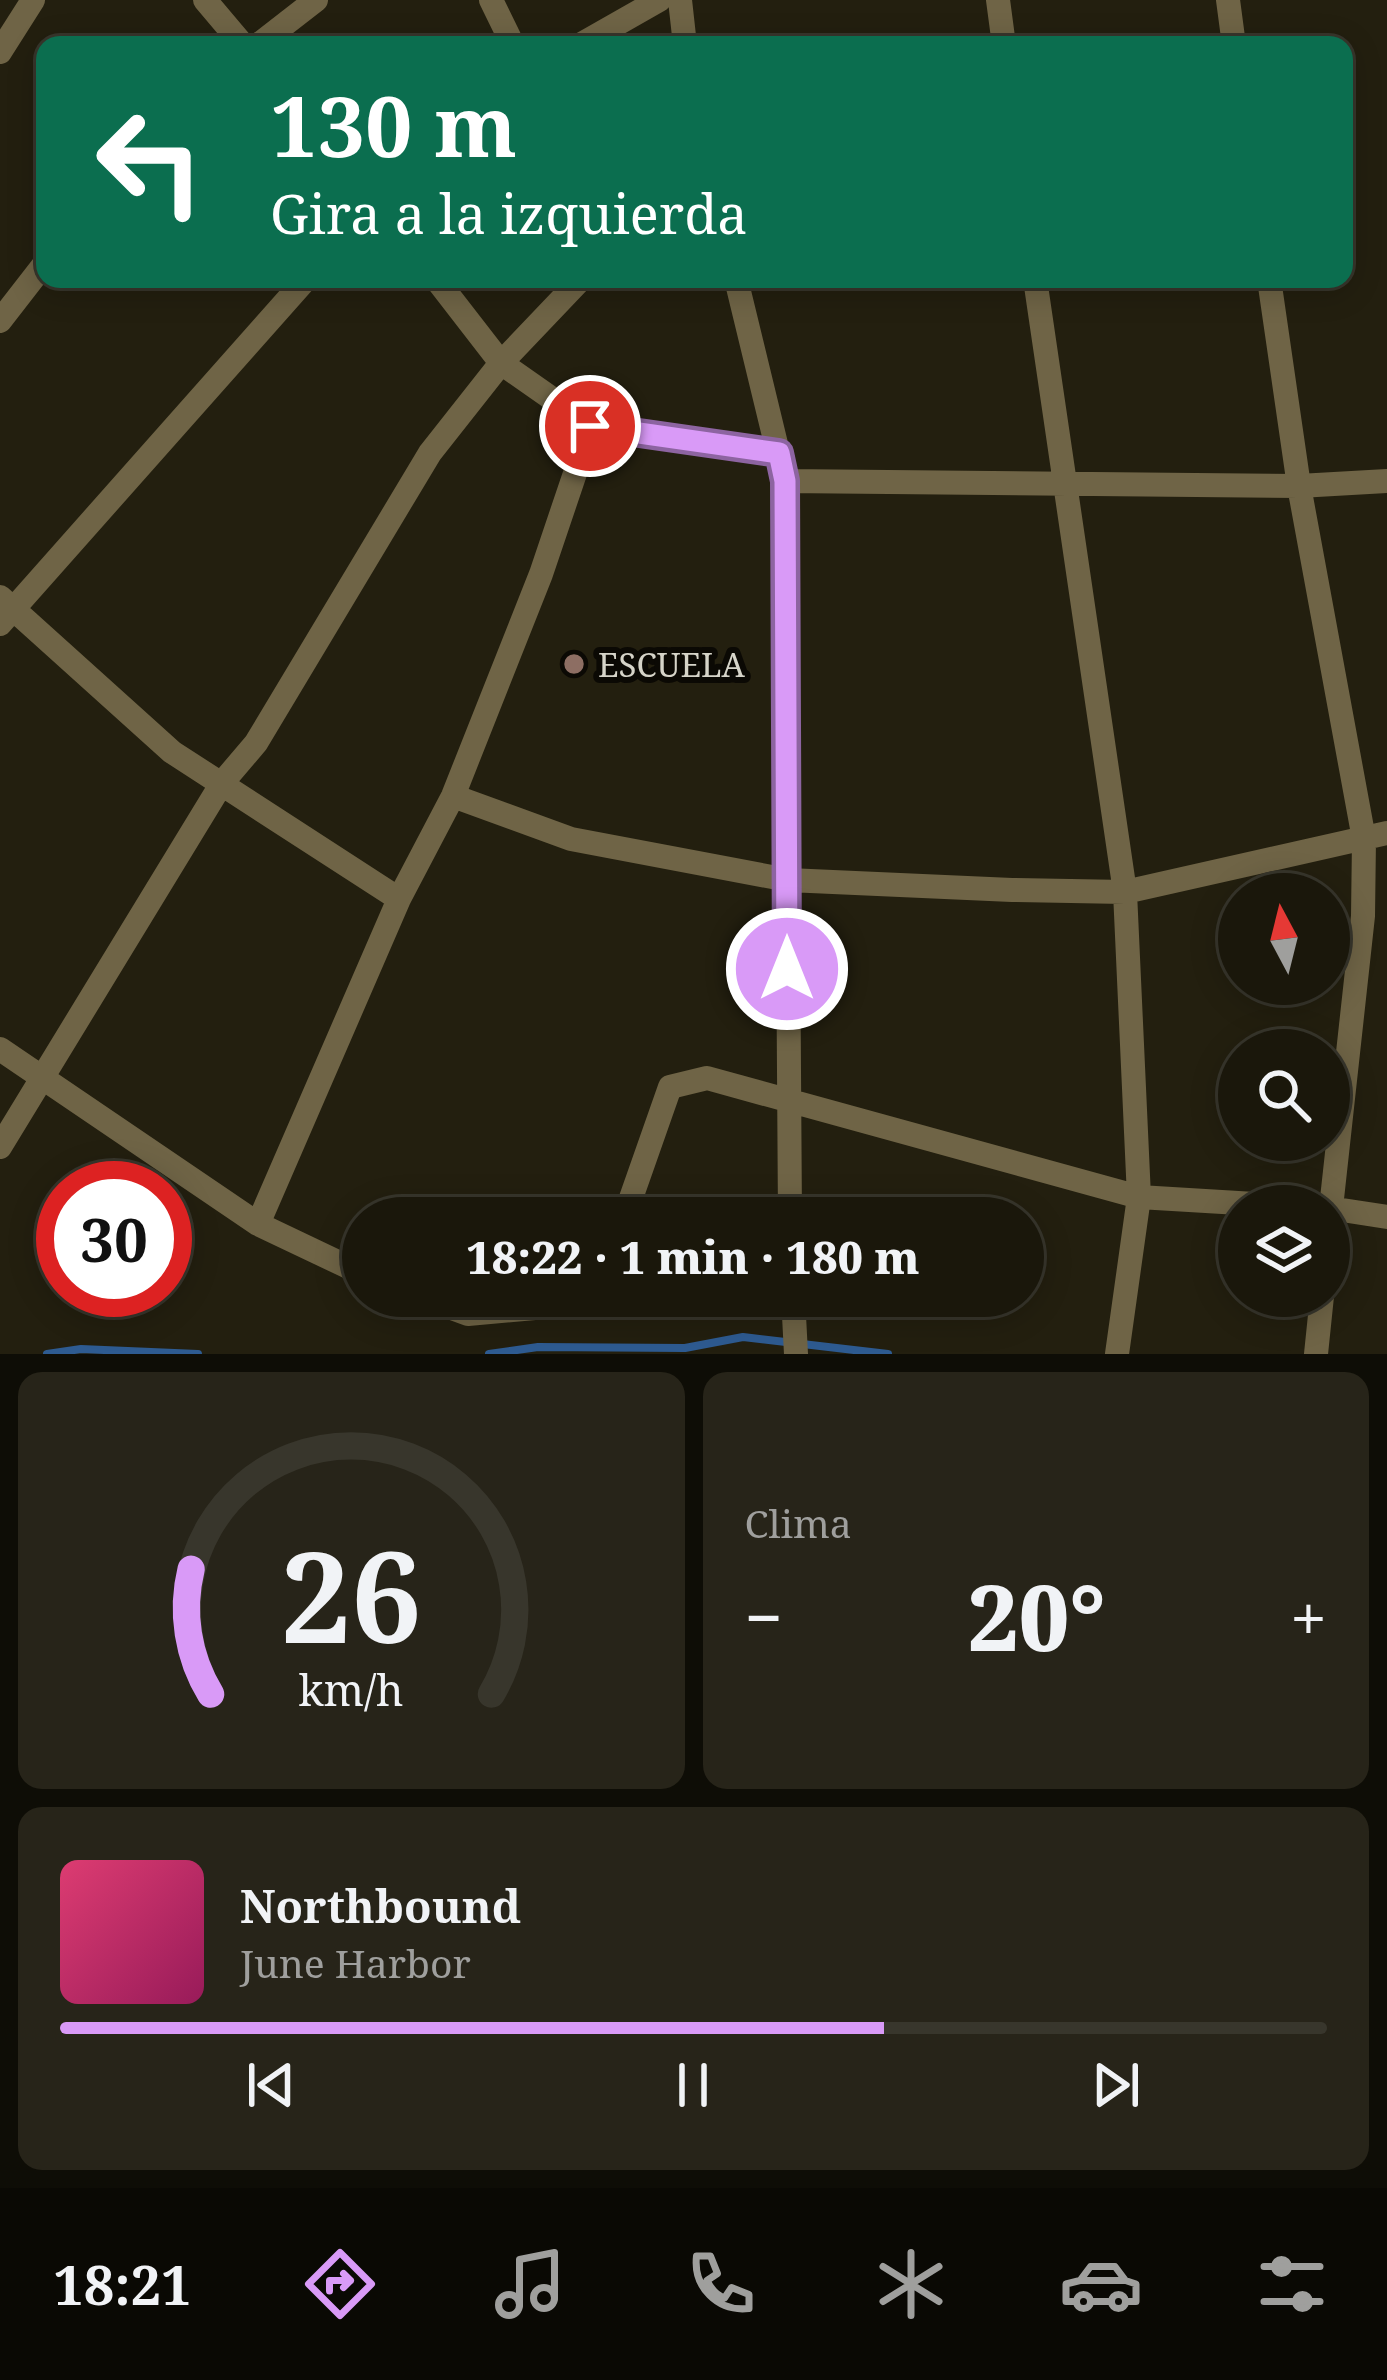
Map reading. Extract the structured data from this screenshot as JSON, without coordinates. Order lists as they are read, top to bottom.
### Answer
{
  "places": ["ESCUELA"],
  "north": "top",
  "page": {
    "turn": ["130 m", "Gira a la izquierda"],
    "limit": "30",
    "trip": "18:22 · 1 min · 180 m",
    "tile": "Clima",
    "heat": ["−", "20°", "+"],
    "song": ["Northbound", "June Harbor"],
    "tabs": "18:21",
    "gauge": ["26", "km/h"]
  }
}
